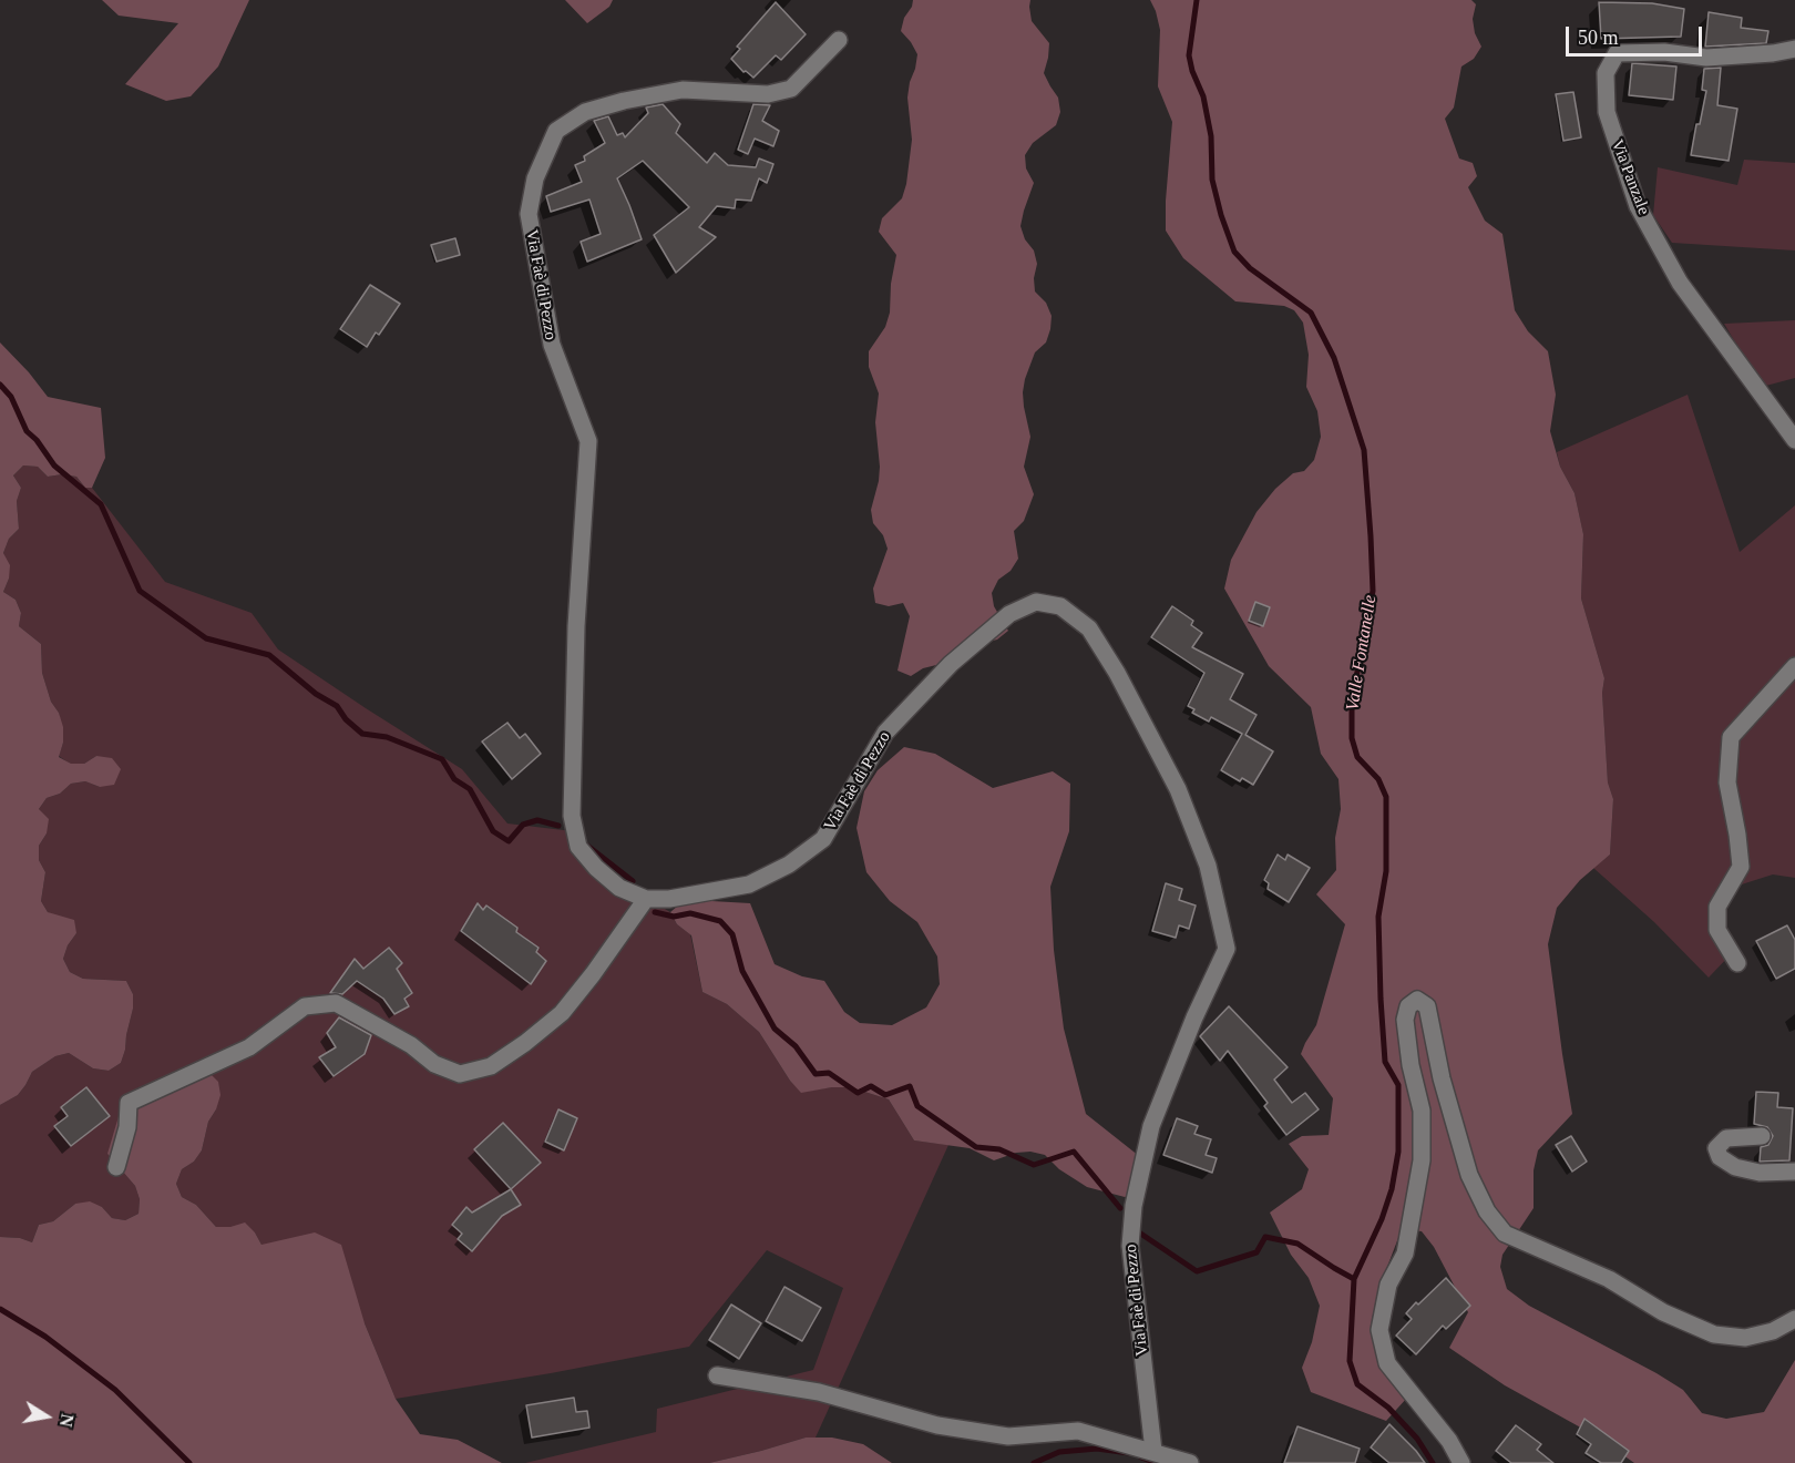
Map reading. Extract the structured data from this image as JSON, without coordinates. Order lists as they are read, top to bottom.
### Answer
{
  "streets": {
    "street": ["Via Panzale", "Via Faè di Pezzo"]
  },
  "water": ["Valle Fontanelle"],
  "scale_bar": "50 m",
  "north": "right"
}
